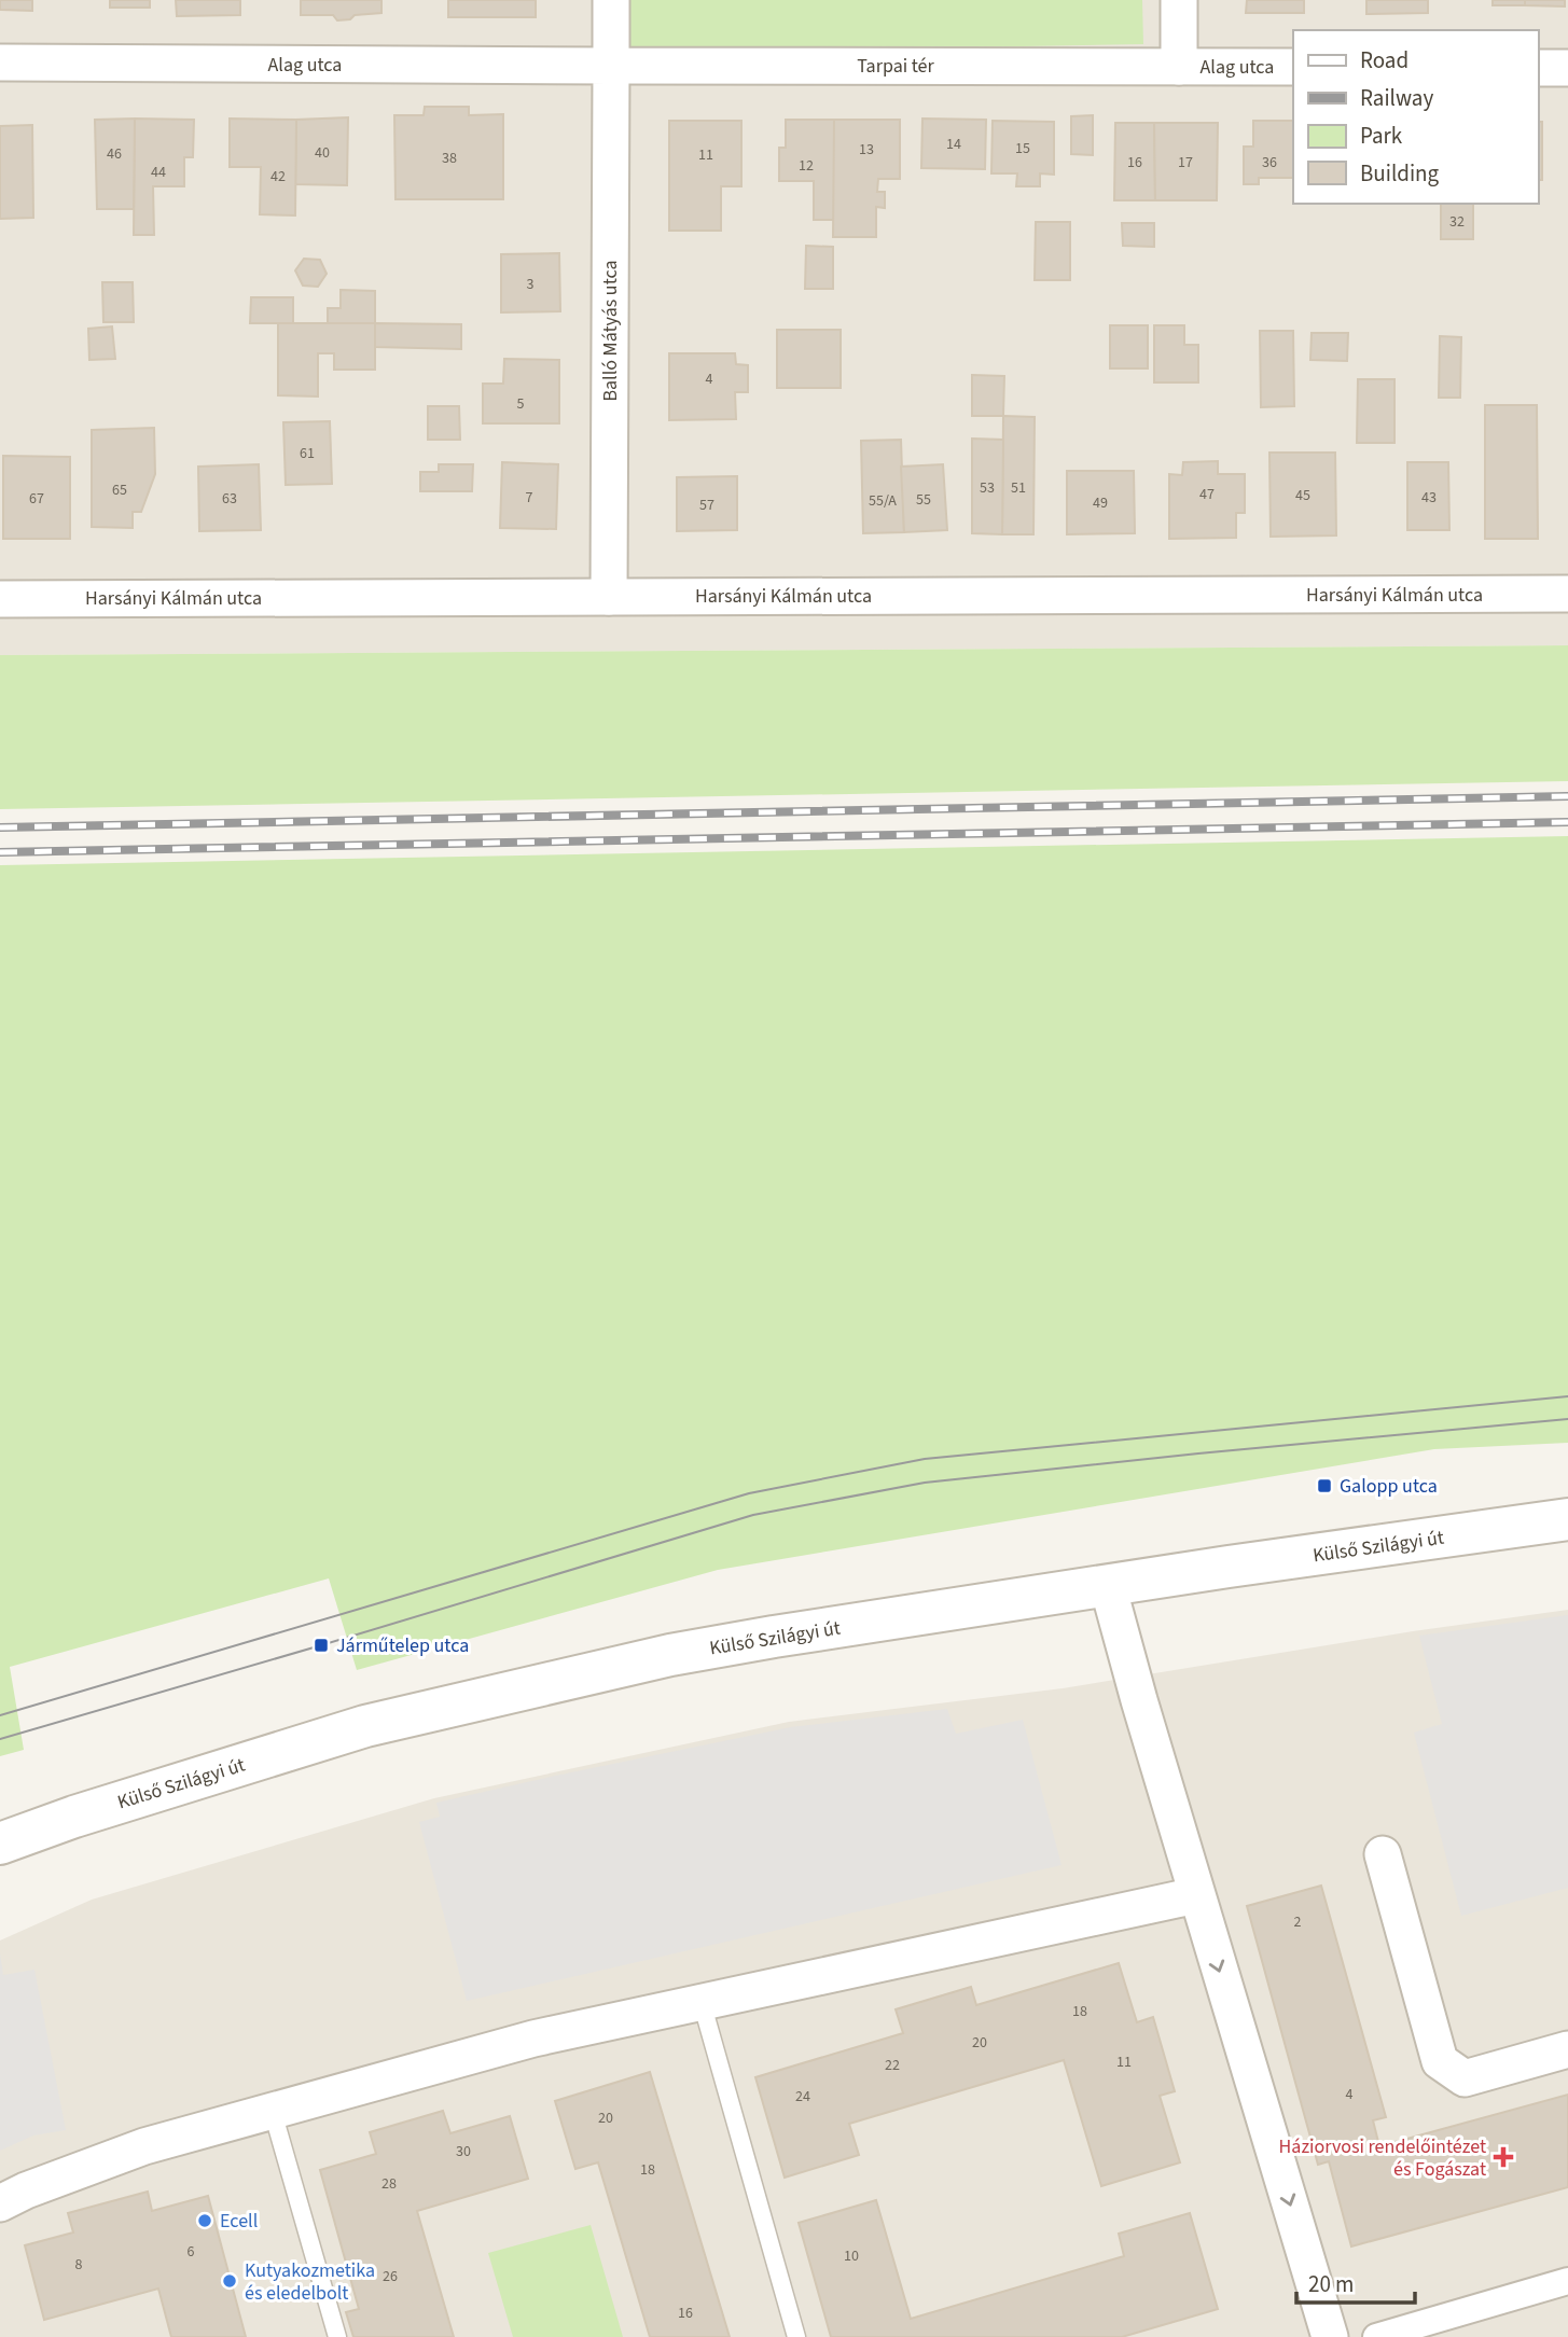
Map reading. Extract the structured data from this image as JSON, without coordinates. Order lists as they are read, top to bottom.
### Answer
{
  "streets": {
    "street": [
      "Alag utca",
      "Tarpai tér",
      "Balló Mátyás utca",
      "Harsányi Kálmán utca",
      "Külső Szilágyi út"
    ]
  },
  "crossings": [
    ["Alag utca", "Tarpai tér"],
    ["Alag utca", "Balló Mátyás utca"],
    ["Tarpai tér", "Balló Mátyás utca"],
    ["Balló Mátyás utca", "Harsányi Kálmán utca"]
  ],
  "places": {
    "transit": ["Galopp utca", "Járműtelep utca"],
    "health": ["Háziorvosi rendelőintézet és Fogászat"],
    "other": ["Ecell", "Kutyakozmetika és eledelbolt"]
  },
  "house_numbers": [
    "14",
    "15",
    "13",
    "40",
    "46",
    "11",
    "38",
    "16",
    "17",
    "36",
    "12",
    "44",
    "42",
    "32",
    "3",
    "4",
    "5",
    "61",
    "53",
    "51",
    "65",
    "47",
    "45",
    "7",
    "43",
    "67",
    "63",
    "55",
    "55/A",
    "49",
    "57",
    "2",
    "18",
    "20",
    "11",
    "22",
    "4",
    "24",
    "20",
    "30",
    "18",
    "28",
    "6",
    "10",
    "8",
    "26",
    "16"
  ],
  "legend": [
    "Road",
    "Railway",
    "Park",
    "Building"
  ],
  "scale_bar": "20 m"
}
